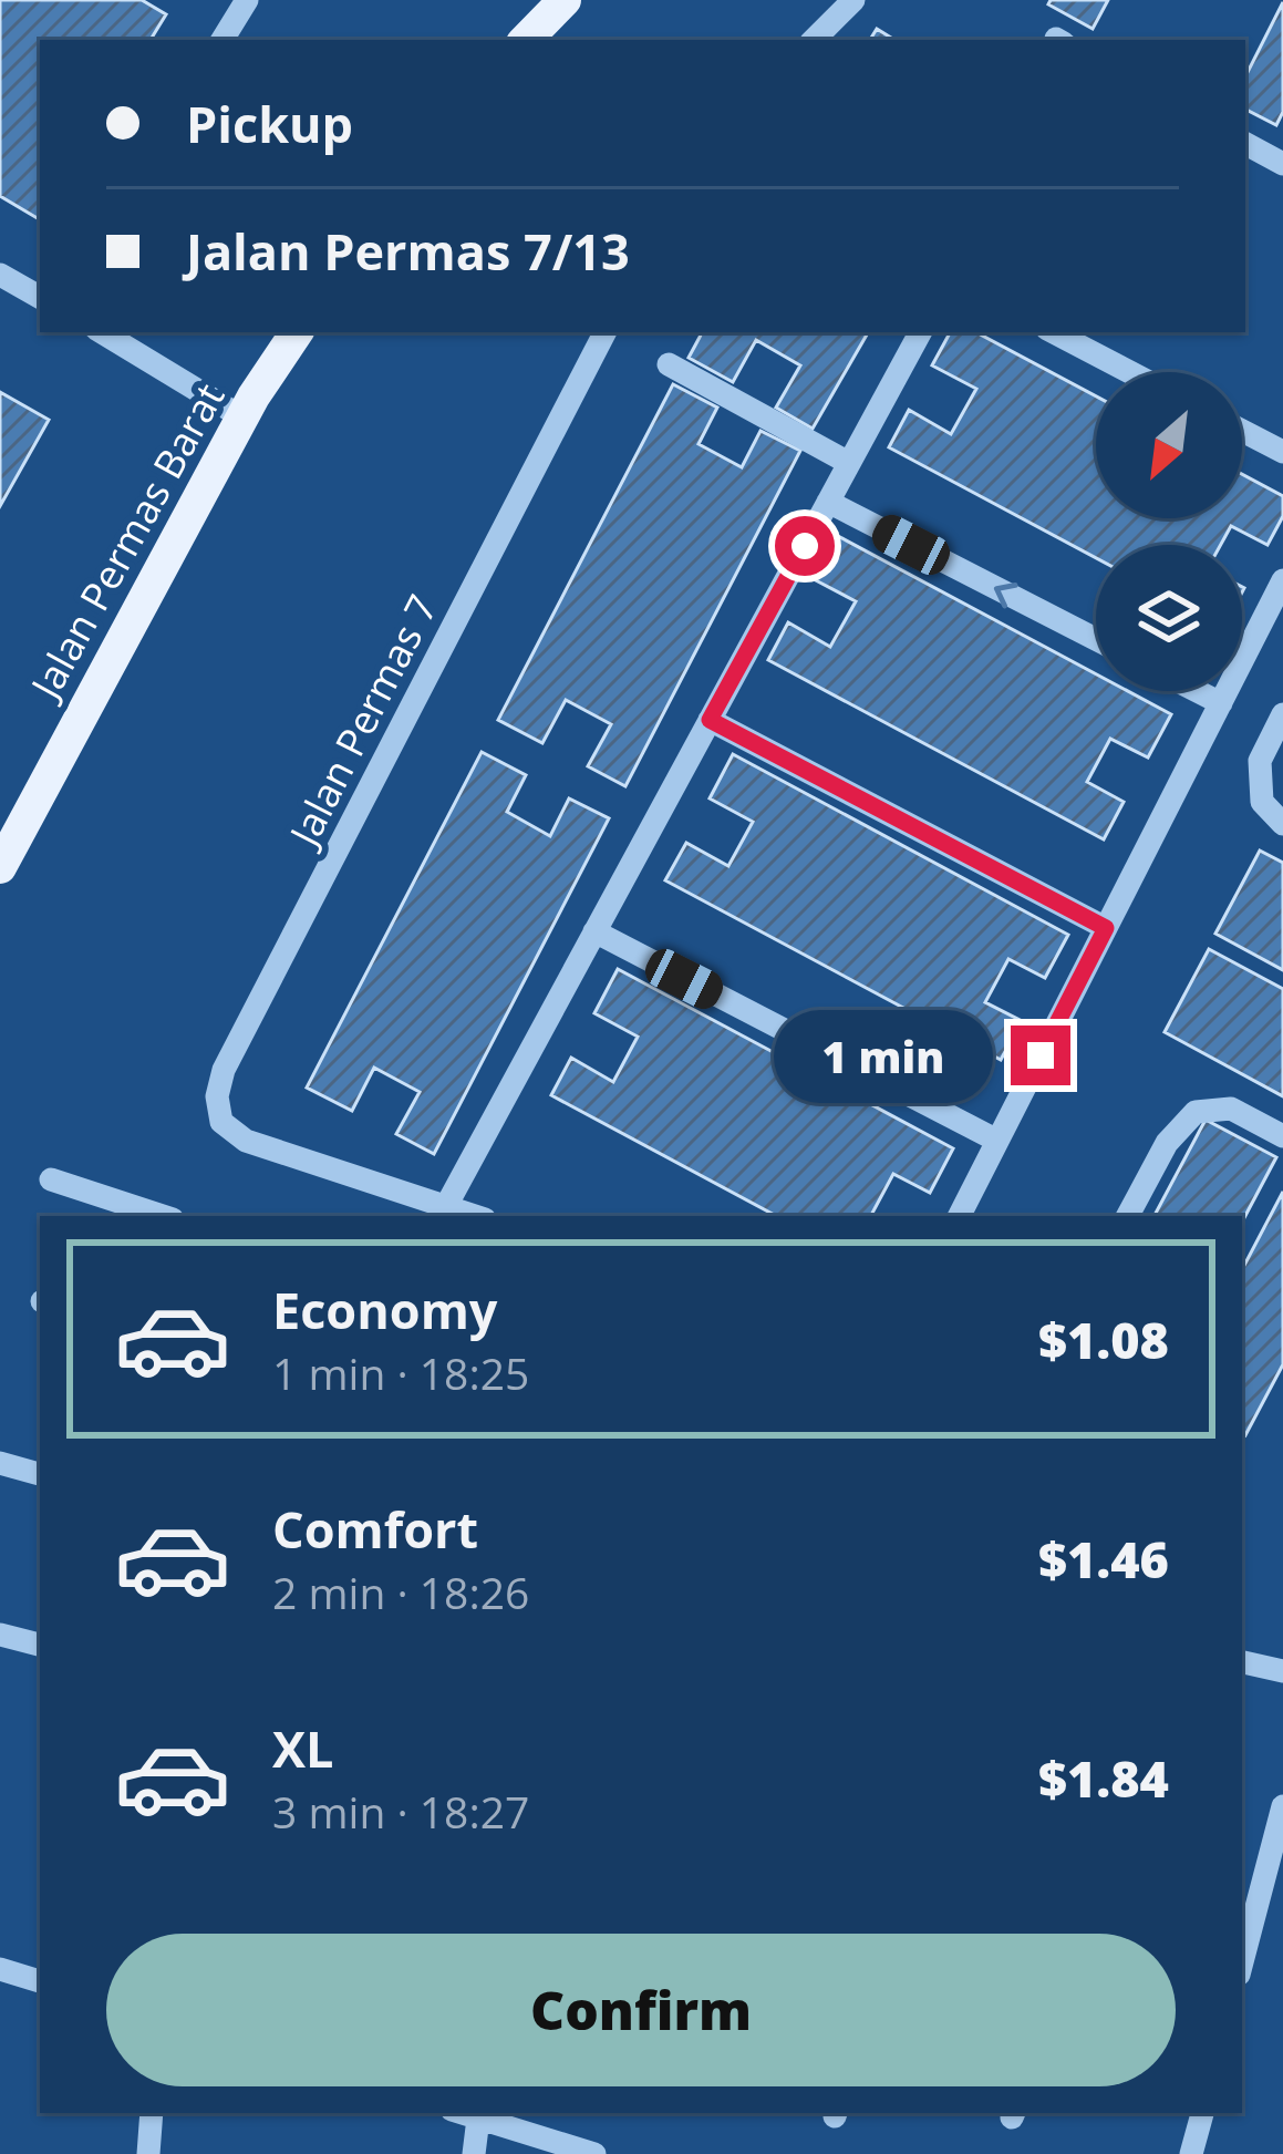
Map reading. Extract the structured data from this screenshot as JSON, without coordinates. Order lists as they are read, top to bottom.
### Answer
{
  "streets": {
    "main road": ["Jalan Permas Barat"],
    "street": ["Jalan Permas 7"]
  },
  "north": "bottom left",
  "page": {
    "banner": ["Pickup", "Jalan Permas 7/13"],
    "bubble": "1 min",
    "list": [
      {
        "name": "Economy",
        "note": "1 min · 18:25",
        "value": "$1.08"
      },
      {
        "name": "Comfort",
        "note": "2 min · 18:26",
        "value": "$1.46"
      },
      {
        "name": "XL",
        "note": "3 min · 18:27",
        "value": "$1.84"
      }
    ],
    "buttons": "Confirm"
  }
}
